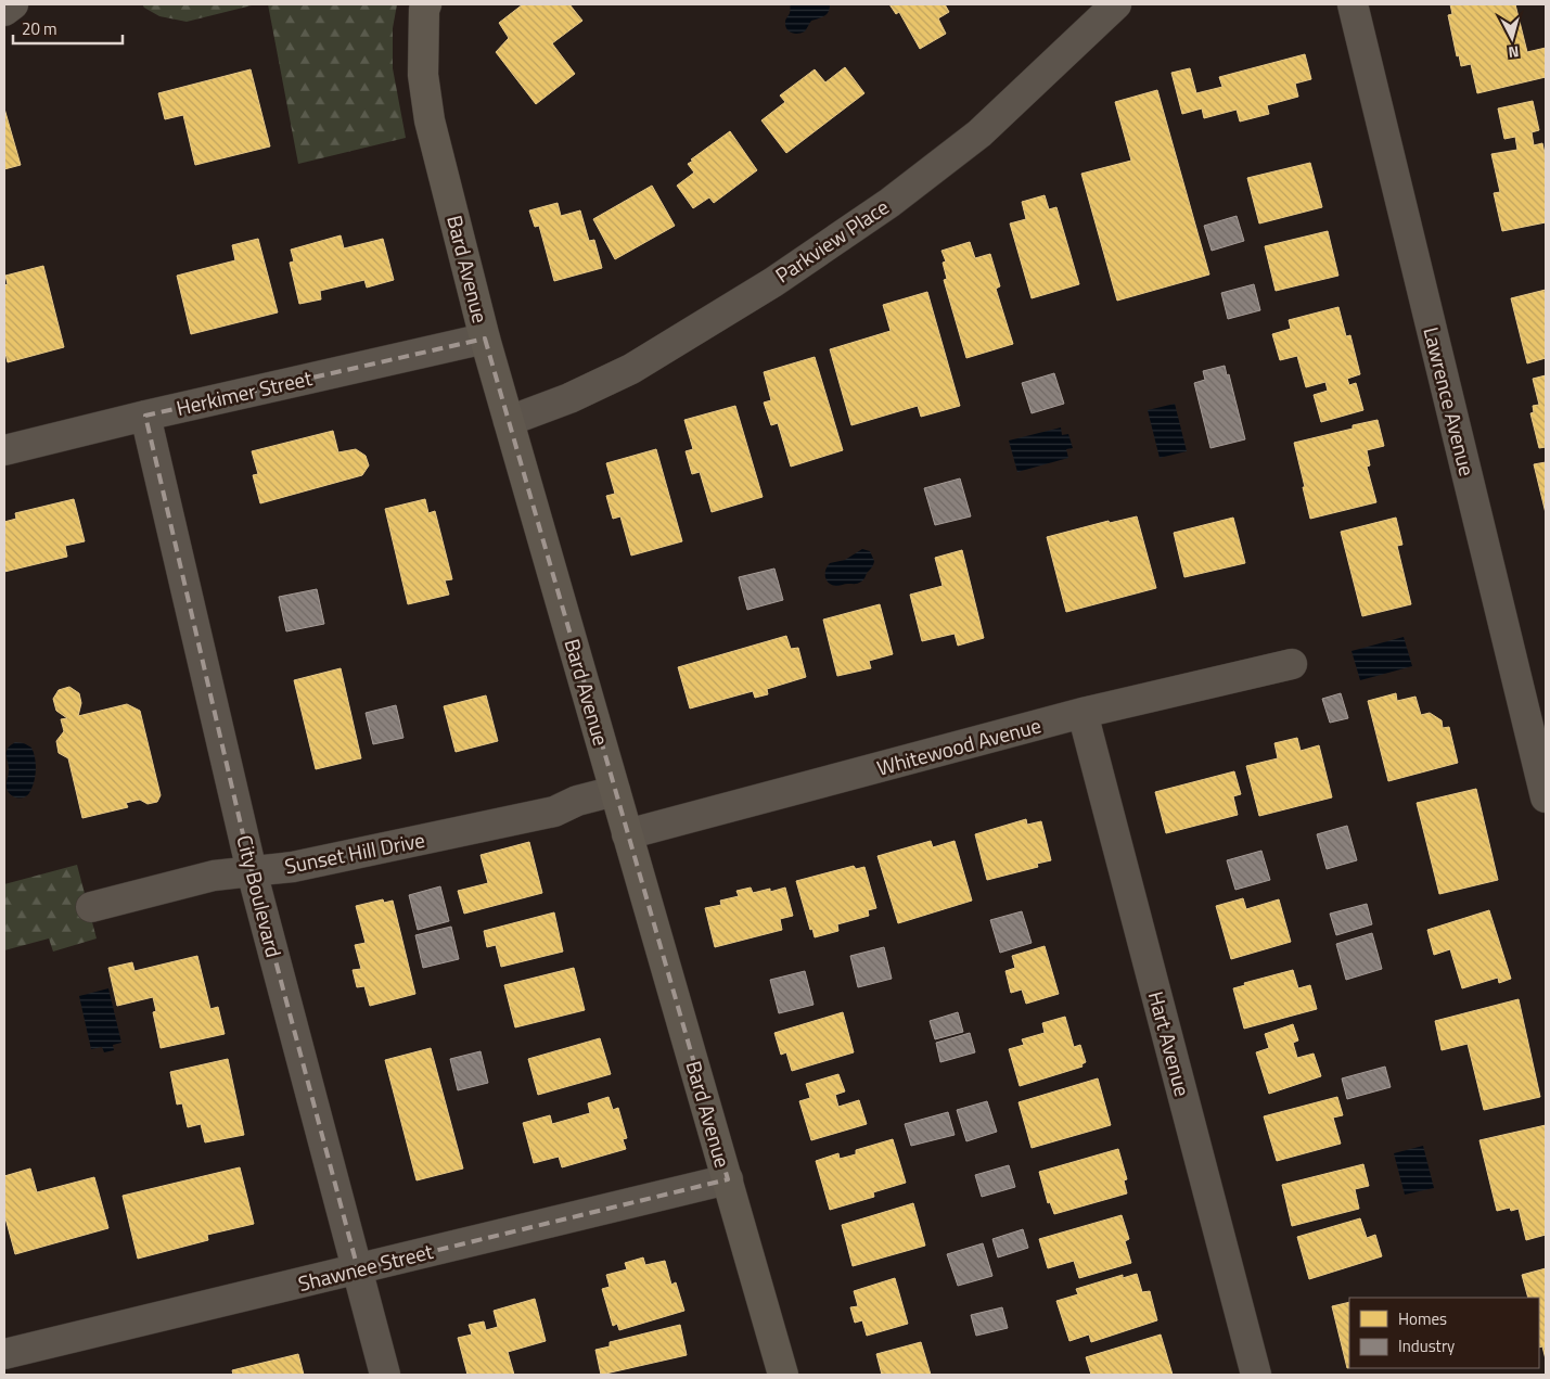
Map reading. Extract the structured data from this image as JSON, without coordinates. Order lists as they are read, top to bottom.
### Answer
{
  "streets": {
    "street": [
      "Parkview Place",
      "Bard Avenue",
      "Herkimer Street",
      "Lawrence Avenue",
      "Whitewood Avenue",
      "Sunset Hill Drive",
      "City Boulevard",
      "Hart Avenue",
      "Shawnee Street"
    ]
  },
  "crossings": [
    ["Parkview Place", "Bard Avenue"],
    ["Bard Avenue", "Herkimer Street"],
    ["Bard Avenue", "Whitewood Avenue"],
    ["Bard Avenue", "Sunset Hill Drive"],
    ["Bard Avenue", "Shawnee Street"],
    ["Herkimer Street", "City Boulevard"],
    ["Whitewood Avenue", "Hart Avenue"],
    ["Sunset Hill Drive", "City Boulevard"],
    ["City Boulevard", "Shawnee Street"]
  ],
  "legend": ["Homes", "Industry"],
  "scale_bar": "20 m",
  "north": "bottom"
}
